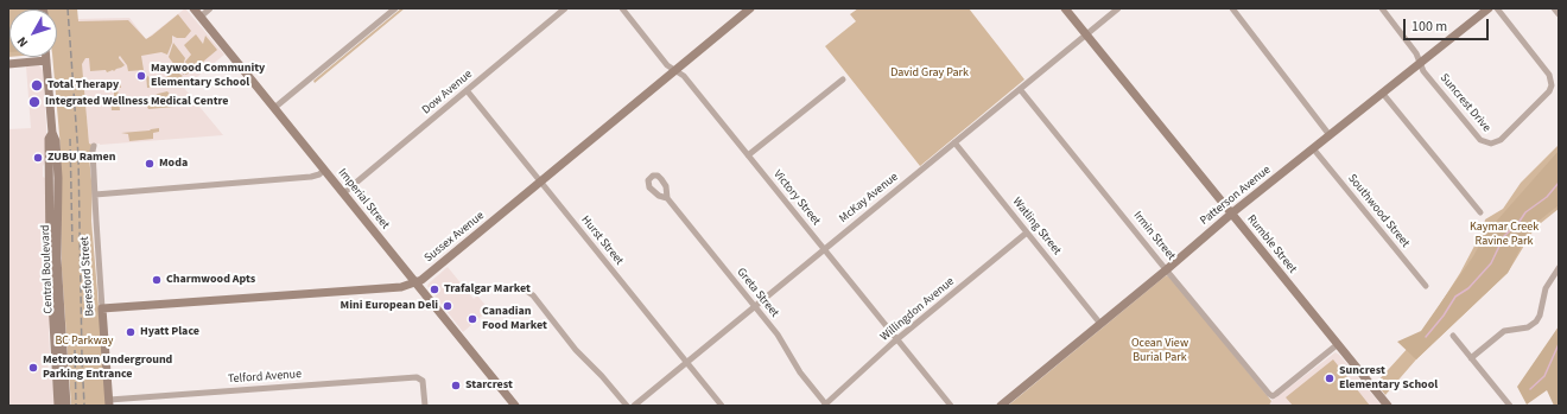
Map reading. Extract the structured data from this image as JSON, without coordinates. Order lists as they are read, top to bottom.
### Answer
{
  "streets": {
    "street": [
      "Dow Avenue",
      "Suncrest Drive",
      "Patterson Avenue",
      "Victory Street",
      "McKay Avenue",
      "Imperial Street",
      "Southwood Street",
      "Watling Street",
      "Irmin Street",
      "Sussex Avenue",
      "Hurst Street",
      "Rumble Street",
      "Central Boulevard",
      "Beresford Street",
      "Greta Street",
      "Willingdon Avenue",
      "Telford Avenue"
    ]
  },
  "crossings": [
    ["Dow Avenue", "Imperial Street"],
    ["Dow Avenue", "Hurst Street"],
    ["Suncrest Drive", "Patterson Avenue"],
    ["Patterson Avenue", "Southwood Street"],
    ["Patterson Avenue", "Watling Street"],
    ["Patterson Avenue", "Irmin Street"],
    ["Patterson Avenue", "Rumble Street"],
    ["Victory Street", "McKay Avenue"],
    ["Victory Street", "Sussex Avenue"],
    ["Victory Street", "Willingdon Avenue"],
    ["McKay Avenue", "Watling Street"],
    ["McKay Avenue", "Irmin Street"],
    ["McKay Avenue", "Hurst Street"],
    ["McKay Avenue", "Rumble Street"],
    ["McKay Avenue", "Greta Street"],
    ["Imperial Street", "Sussex Avenue"],
    ["Watling Street", "Willingdon Avenue"],
    ["Irmin Street", "Rumble Street"],
    ["Sussex Avenue", "Hurst Street"],
    ["Sussex Avenue", "Beresford Street"],
    ["Beresford Street", "Telford Avenue"],
    ["Greta Street", "Willingdon Avenue"]
  ],
  "parks": [
    "David Gray Park",
    "Kaymar Creek Ravine Park",
    "BC Parkway",
    "Ocean View Burial Park"
  ],
  "places": [
    "Maywood Community Elementary School",
    "Total Therapy",
    "Integrated Wellness Medical Centre",
    "ZUBU Ramen",
    "Moda",
    "Charmwood Apts",
    "Trafalgar Market",
    "Mini European Deli",
    "Canadian Food Market",
    "Hyatt Place",
    "Metrotown Underground Parking Entrance",
    "Suncrest Elementary School",
    "Starcrest"
  ],
  "scale_bar": "100 m",
  "north": "bottom left"
}
